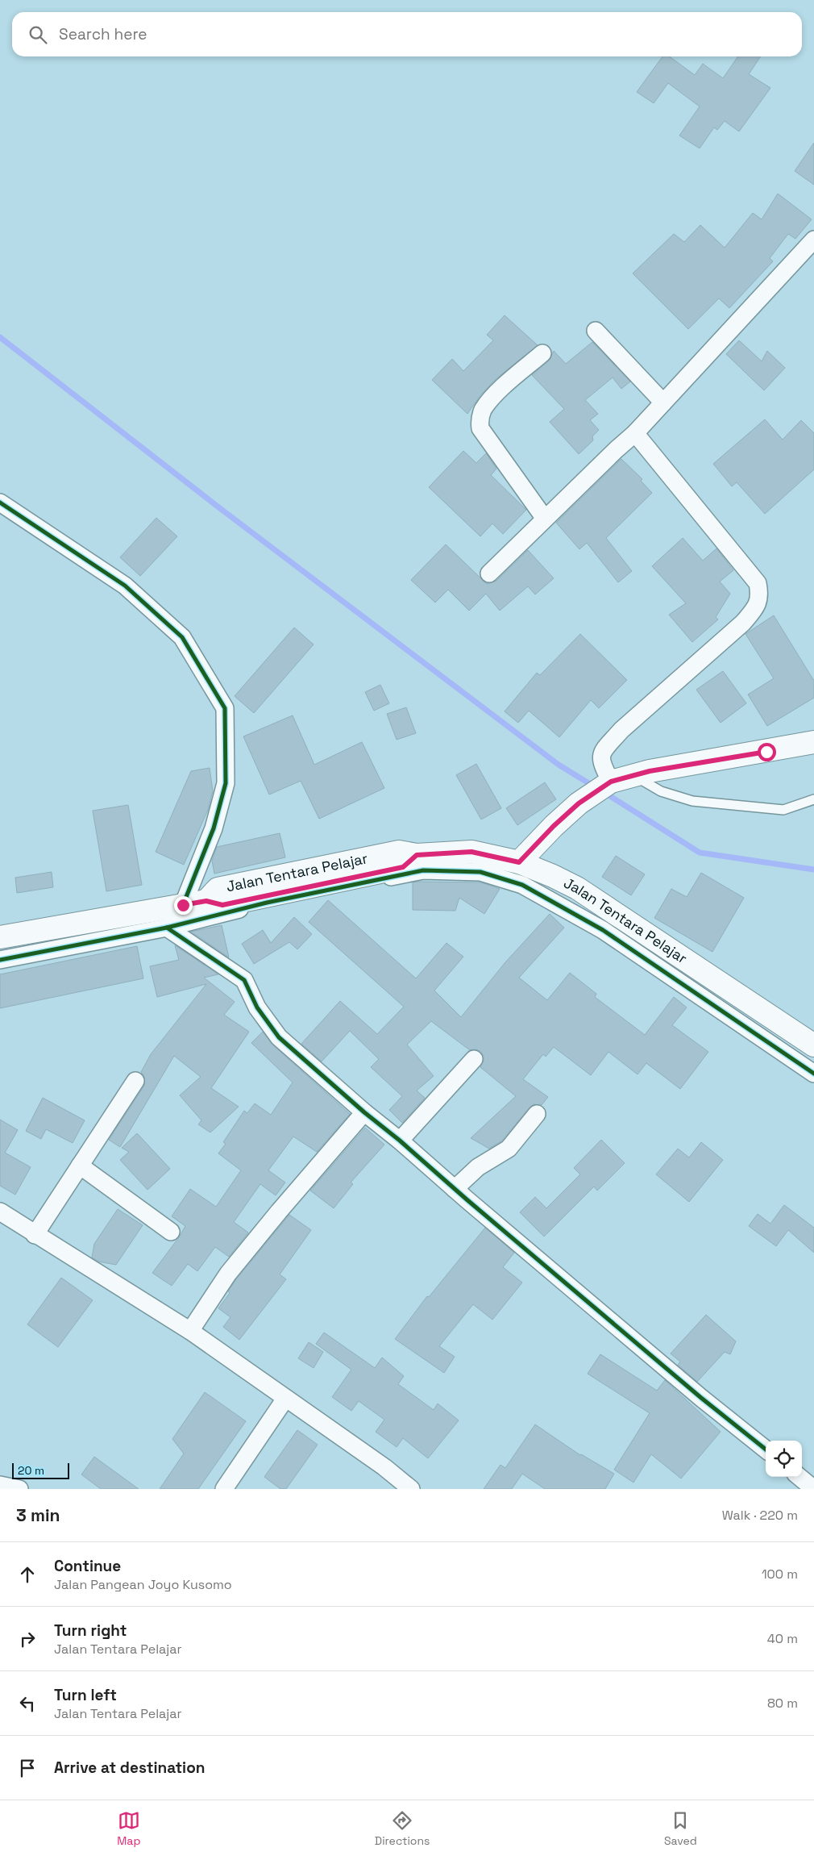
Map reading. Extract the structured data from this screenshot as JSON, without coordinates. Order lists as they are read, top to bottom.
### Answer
{
  "streets": {
    "main road": ["Jalan Tentara Pelajar"]
  },
  "scale_bar": "20 m",
  "page": {
    "search": "Search here",
    "scale": "20 m",
    "heading": ["3 min", "Walk · 220 m"],
    "list": [
      ["Continue", "Jalan Pangean Joyo Kusomo", "100 m"],
      ["Turn right", "Jalan Tentara Pelajar", "40 m"],
      ["Turn left", "Jalan Tentara Pelajar", "80 m"],
      "Arrive at destination"
    ],
    "nav": ["Map", "Directions", "Saved"]
  }
}
